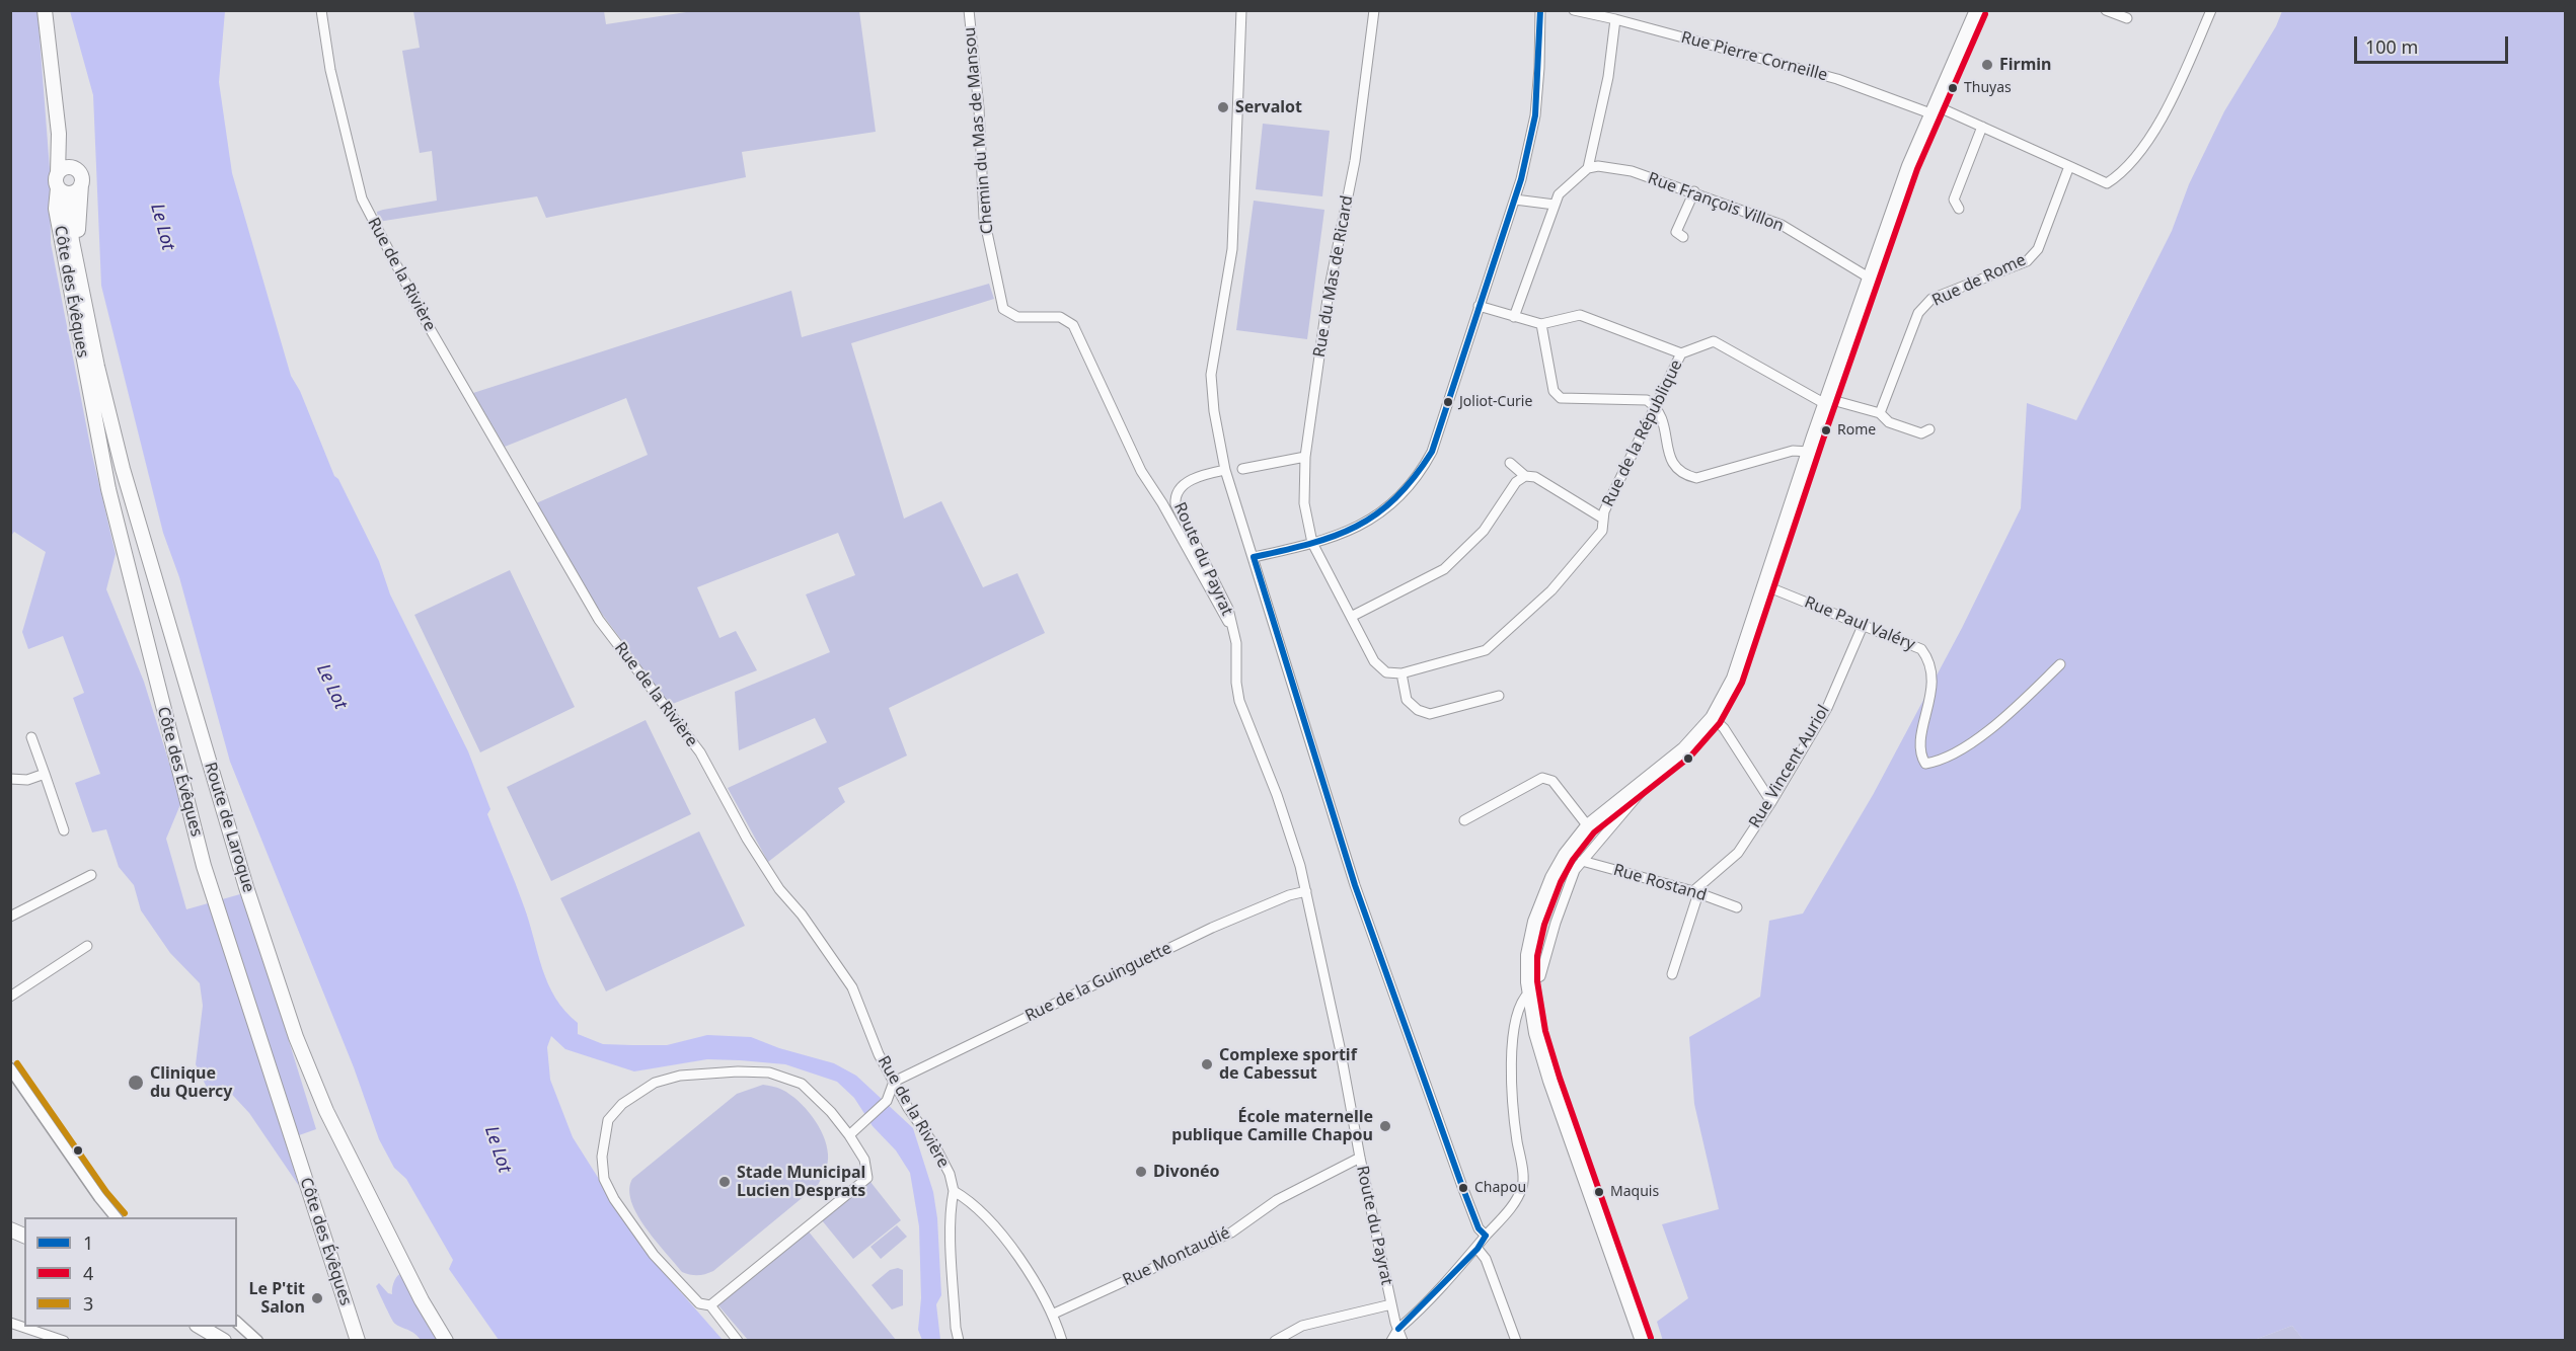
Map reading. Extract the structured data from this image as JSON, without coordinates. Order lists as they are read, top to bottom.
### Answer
{
  "streets": {
    "main road": ["Côte des Évêques", "Route de Laroque"],
    "street": [
      "Rue Pierre Corneille",
      "Chemin du Mas de Mansou",
      "Rue François Villon",
      "Rue de la Rivière",
      "Rue du Mas de Ricard",
      "Rue de Rome",
      "Rue de la République",
      "Route du Payrat",
      "Rue Paul Valéry",
      "Rue Vincent Auriol",
      "Rue Rostand",
      "Rue de la Guinguette",
      "Rue Montaudié"
    ]
  },
  "crossings": [
    ["Chemin du Mas de Mansou", "Route du Payrat"],
    ["Rue de la Rivière", "Rue de la Guinguette"],
    ["Côte des Évêques", "Route de Laroque"],
    ["Route du Payrat", "Rue de la Guinguette"],
    ["Route du Payrat", "Rue Montaudié"],
    ["Rue Paul Valéry", "Rue Vincent Auriol"],
    ["Rue Vincent Auriol", "Rue Rostand"]
  ],
  "water": ["Le Lot"],
  "places": [
    "Firmin",
    "Thuyas",
    "Servalot",
    "Joliot-Curie",
    "Rome",
    "Complexe sportif de Cabessut",
    "Clinique du Quercy",
    "École maternelle publique Camille Chapou",
    "Divonéo",
    "Stade Municipal Lucien Desprats",
    "Chapou",
    "Maquis",
    "Le P'tit Salon"
  ],
  "lines": ["transit line 1", "transit line 4", "transit line 3"],
  "legend": ["1", "4", "3"],
  "scale_bar": "100 m"
}
